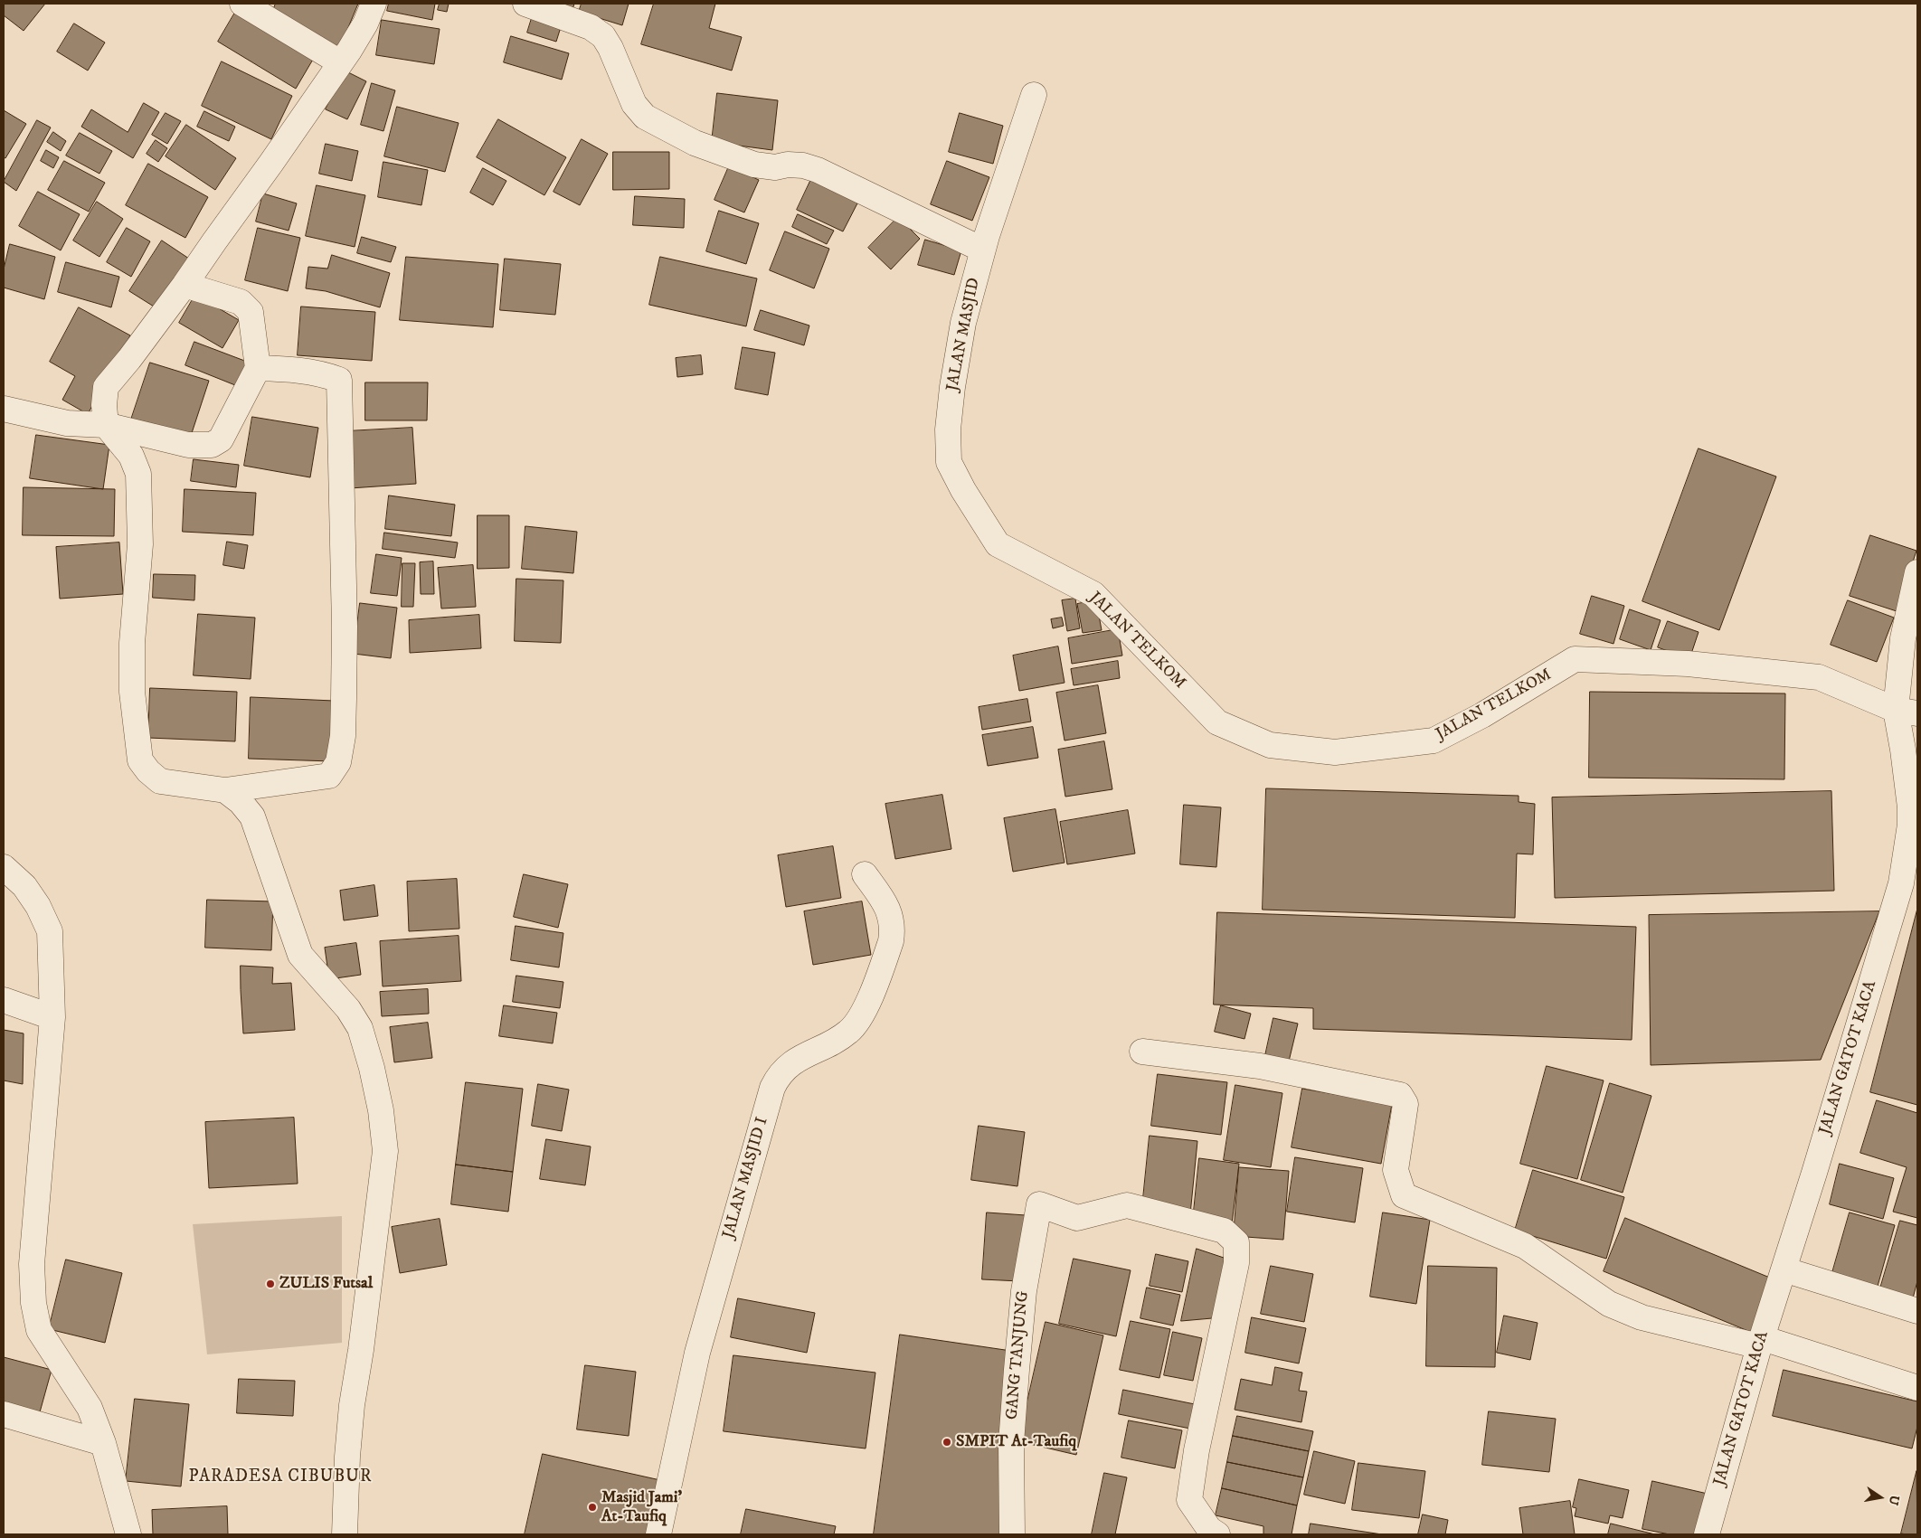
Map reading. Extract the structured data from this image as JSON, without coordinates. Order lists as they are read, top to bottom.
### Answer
{
  "streets": {
    "street": [
      "JALAN MASJID",
      "JALAN TELKOM",
      "JALAN GATOT KACA",
      "JALAN MASJID I",
      "GANG TANJUNG"
    ]
  },
  "crossings": [
    ["JALAN MASJID", "JALAN TELKOM"],
    ["JALAN TELKOM", "JALAN GATOT KACA"]
  ],
  "districts": ["PARADESA CIBUBUR"],
  "places": ["ZULIS Futsal", "SMPIT At-Taufiq", "Masjid Jami' At-Taufiq"],
  "north": "right"
}
